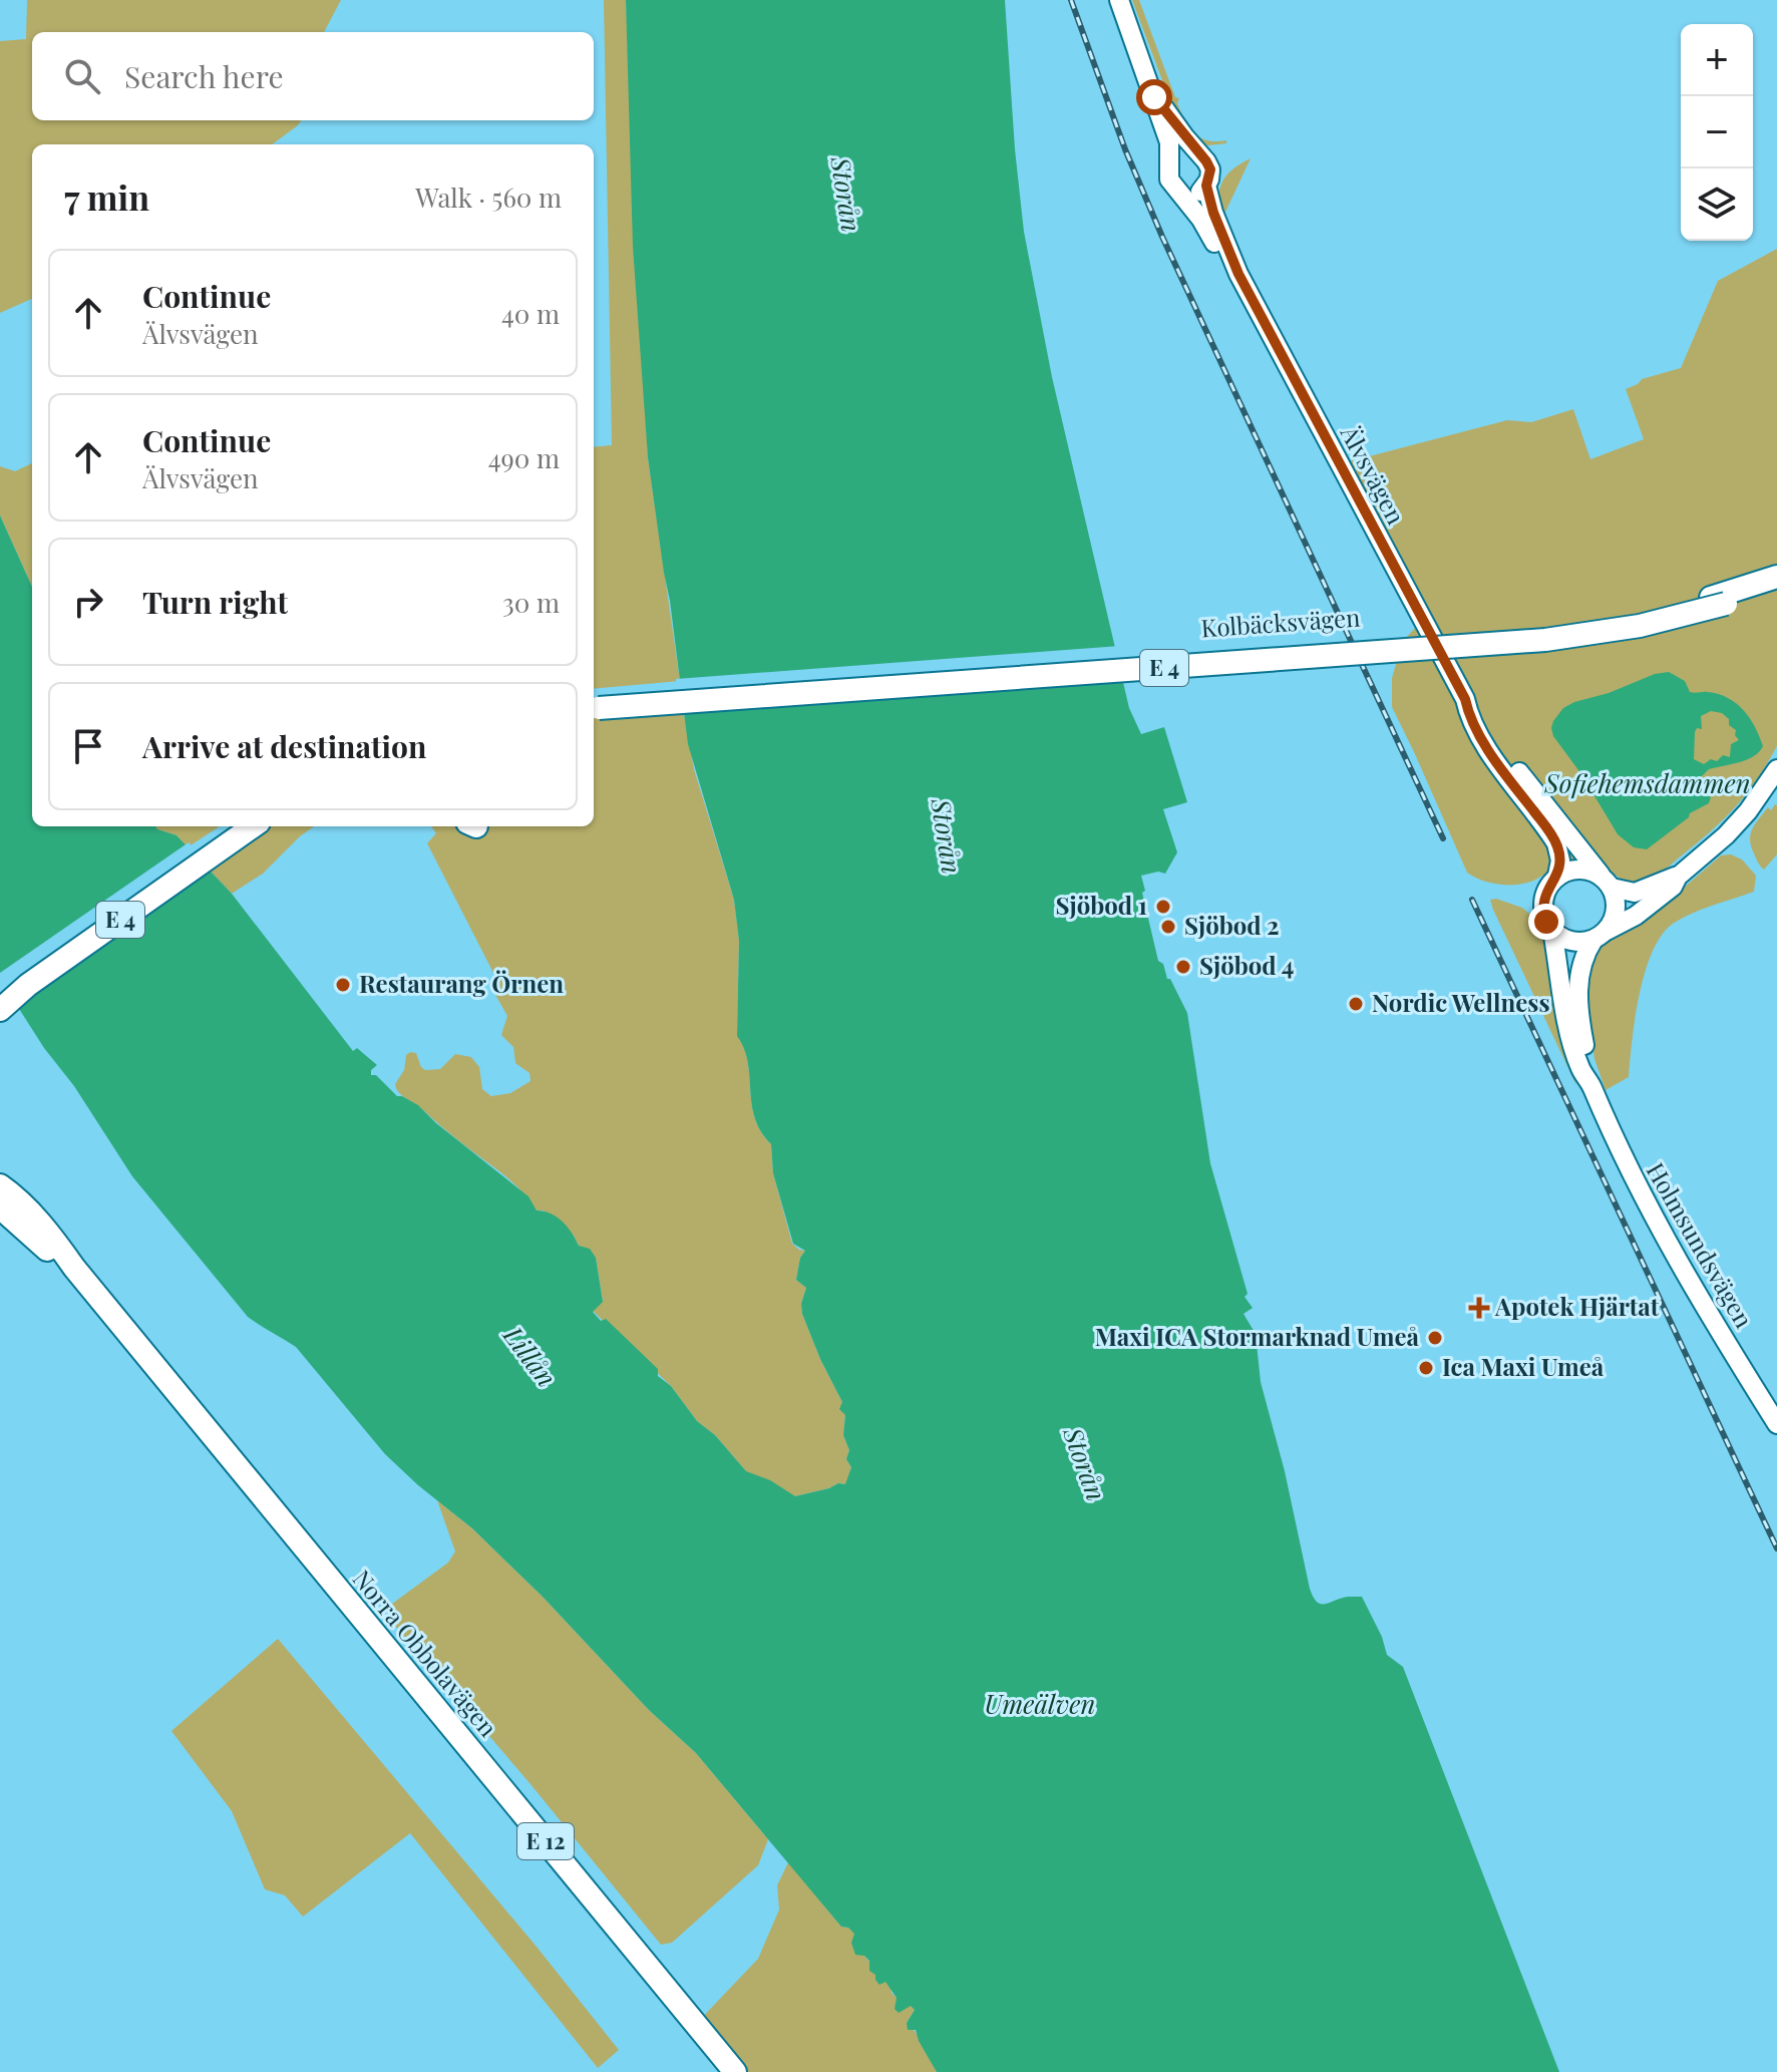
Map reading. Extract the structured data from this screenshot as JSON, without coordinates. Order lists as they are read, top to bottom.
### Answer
{
  "streets": {
    "highway": [
      "Kolbäcksvägen",
      "E 4",
      "Norra Obbolavägen",
      "E 12"
    ],
    "main road": ["Älvsvägen", "Holmsundsvägen"]
  },
  "crossings": [
    ["Älvsvägen", "Holmsundsvägen"]
  ],
  "water": [
    "Storån",
    "Sofiehemsdammen",
    "Lillån",
    "Umeälven"
  ],
  "places": {
    "other": [
      "Sjöbod 1",
      "Sjöbod 2",
      "Sjöbod 4",
      "Restaurang Örnen",
      "Nordic Wellness",
      "Maxi ICA Stormarknad Umeå",
      "Ica Maxi Umeå"
    ],
    "health": ["Apotek Hjärtat"]
  },
  "page": {
    "map_buttons": ["+", "−"],
    "search": "Search here",
    "heading": ["7 min", "Walk · 560 m"],
    "list": [
      ["Continue", "Älvsvägen", "40 m"],
      ["Continue", "Älvsvägen", "490 m"],
      ["Turn right", "30 m"],
      "Arrive at destination"
    ]
  }
}
